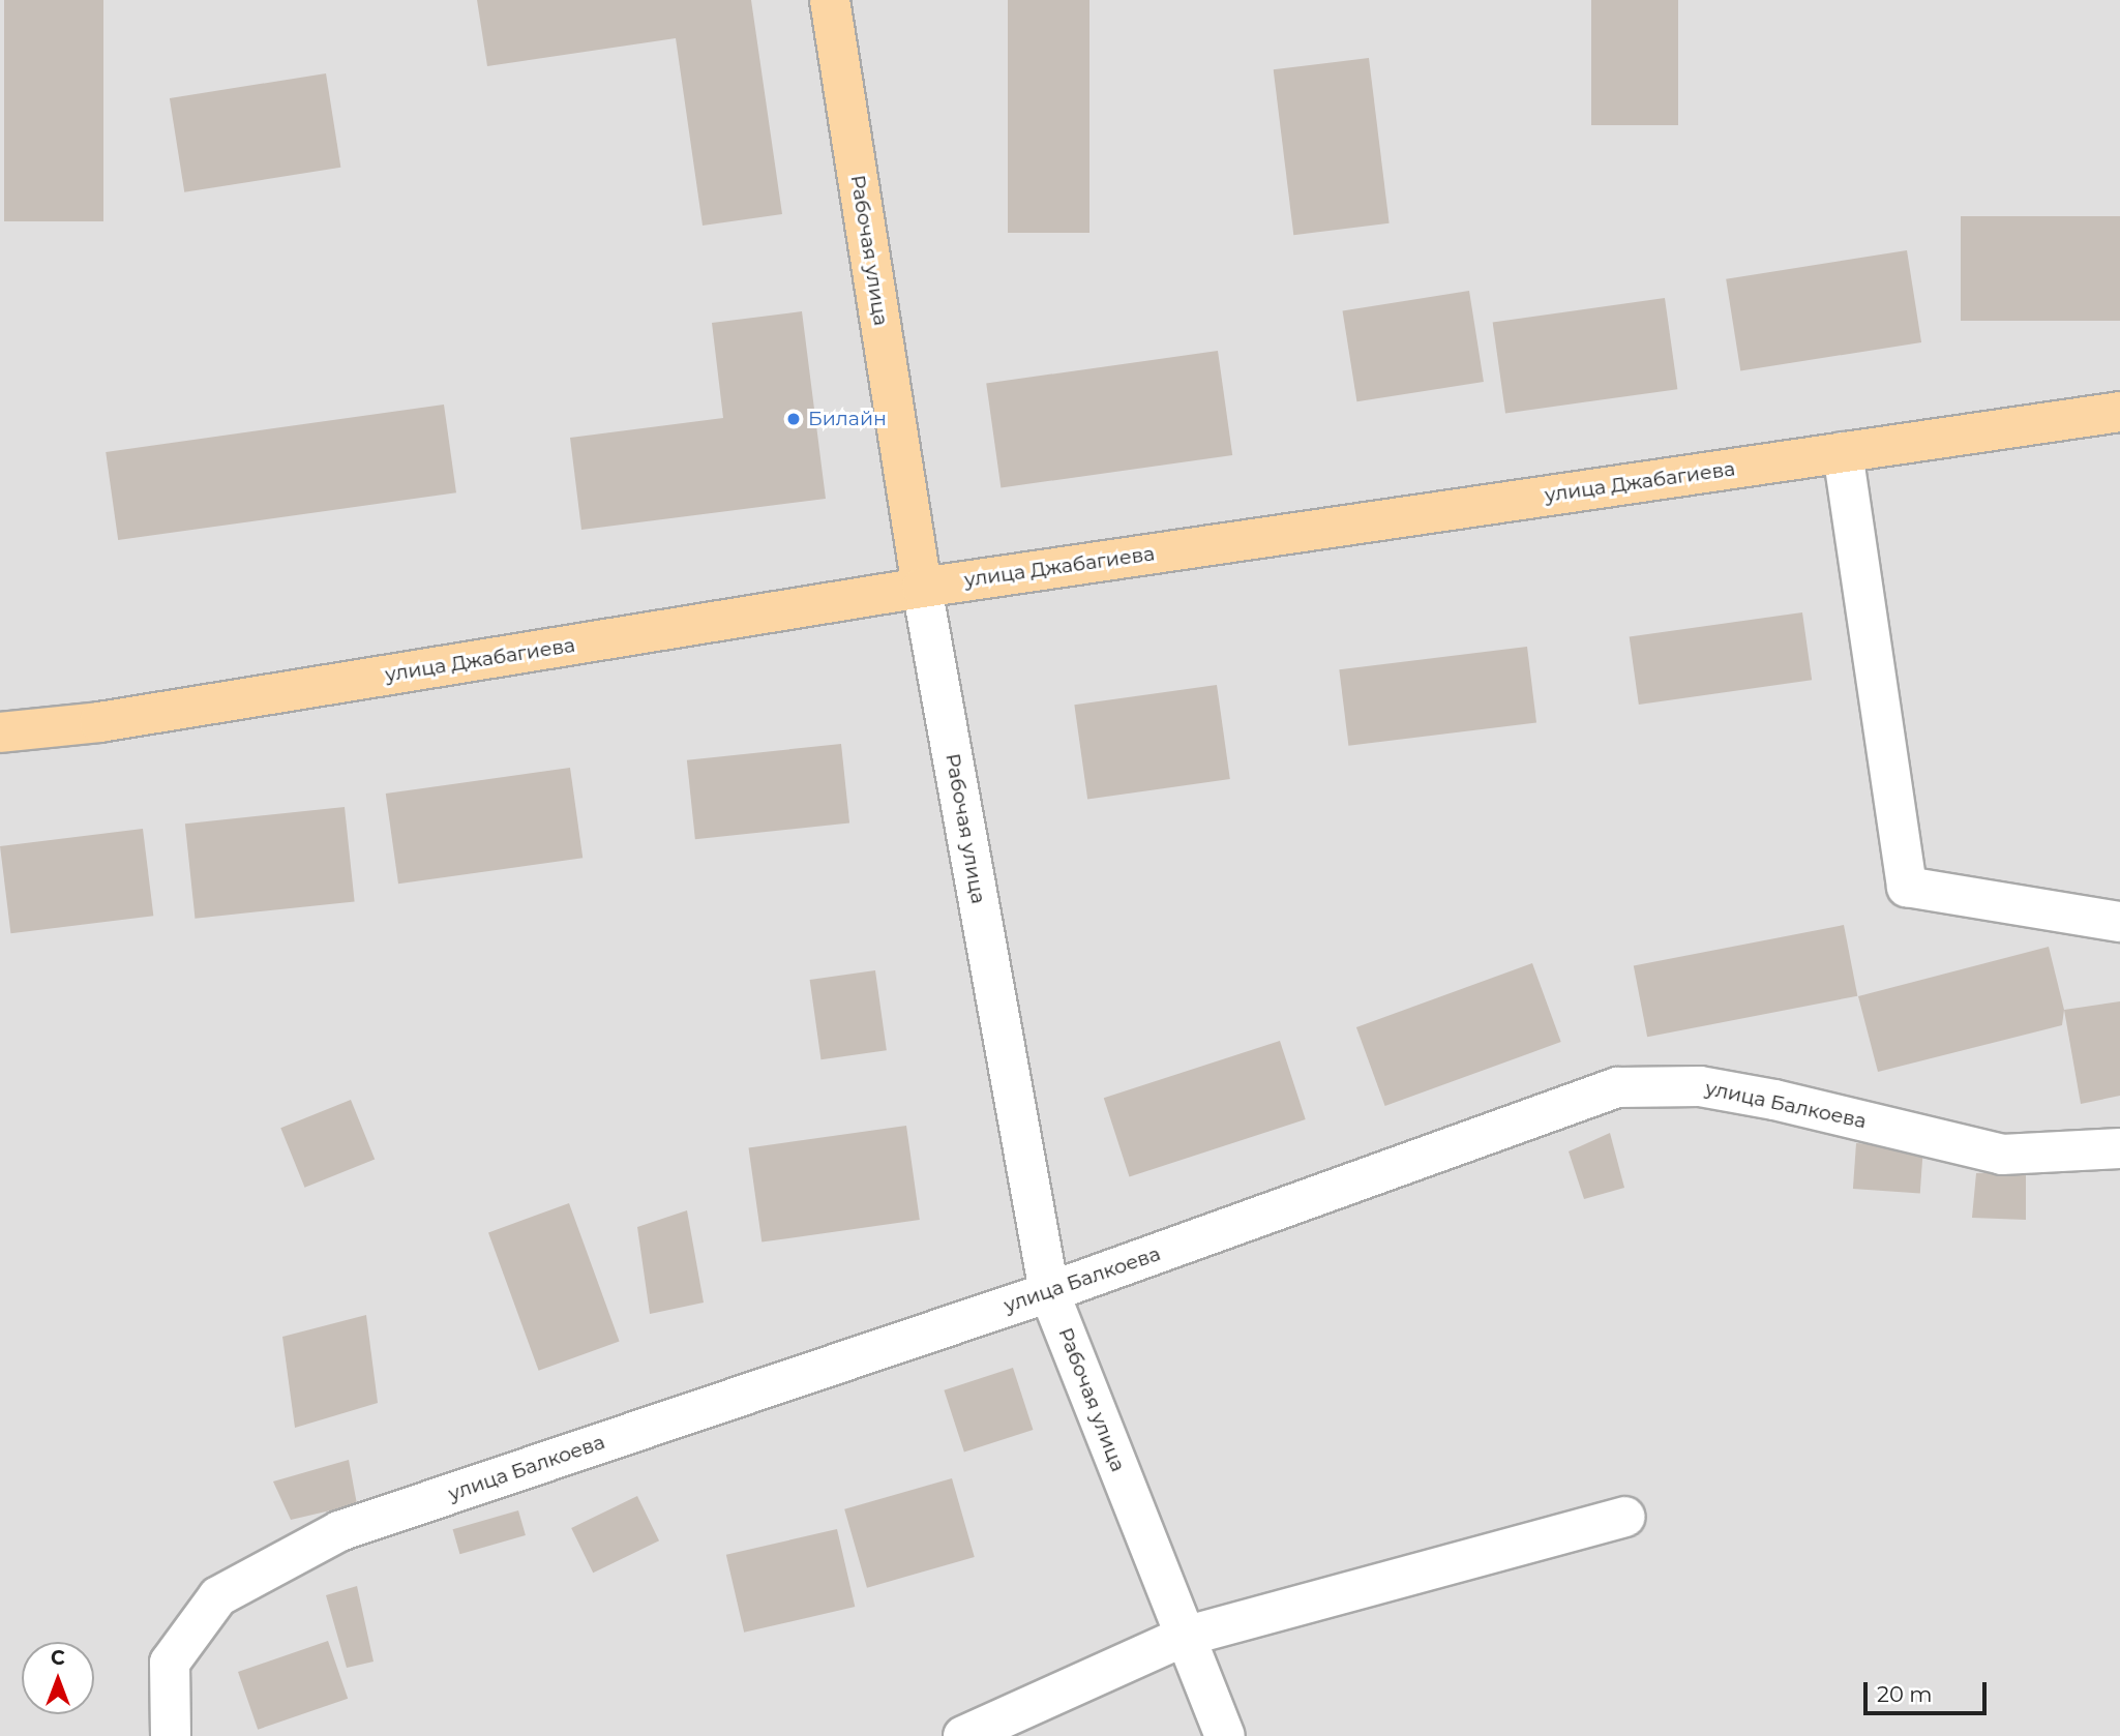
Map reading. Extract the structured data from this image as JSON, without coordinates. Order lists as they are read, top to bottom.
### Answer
{
  "streets": {
    "main road": ["Рабочая улица", "улица Джабагиева"],
    "street": ["улица Балкоева"]
  },
  "crossings": [
    ["Рабочая улица", "улица Джабагиева"],
    ["Рабочая улица", "улица Балкоева"]
  ],
  "places": ["Билайн"],
  "scale_bar": "20 m",
  "north": "top"
}
